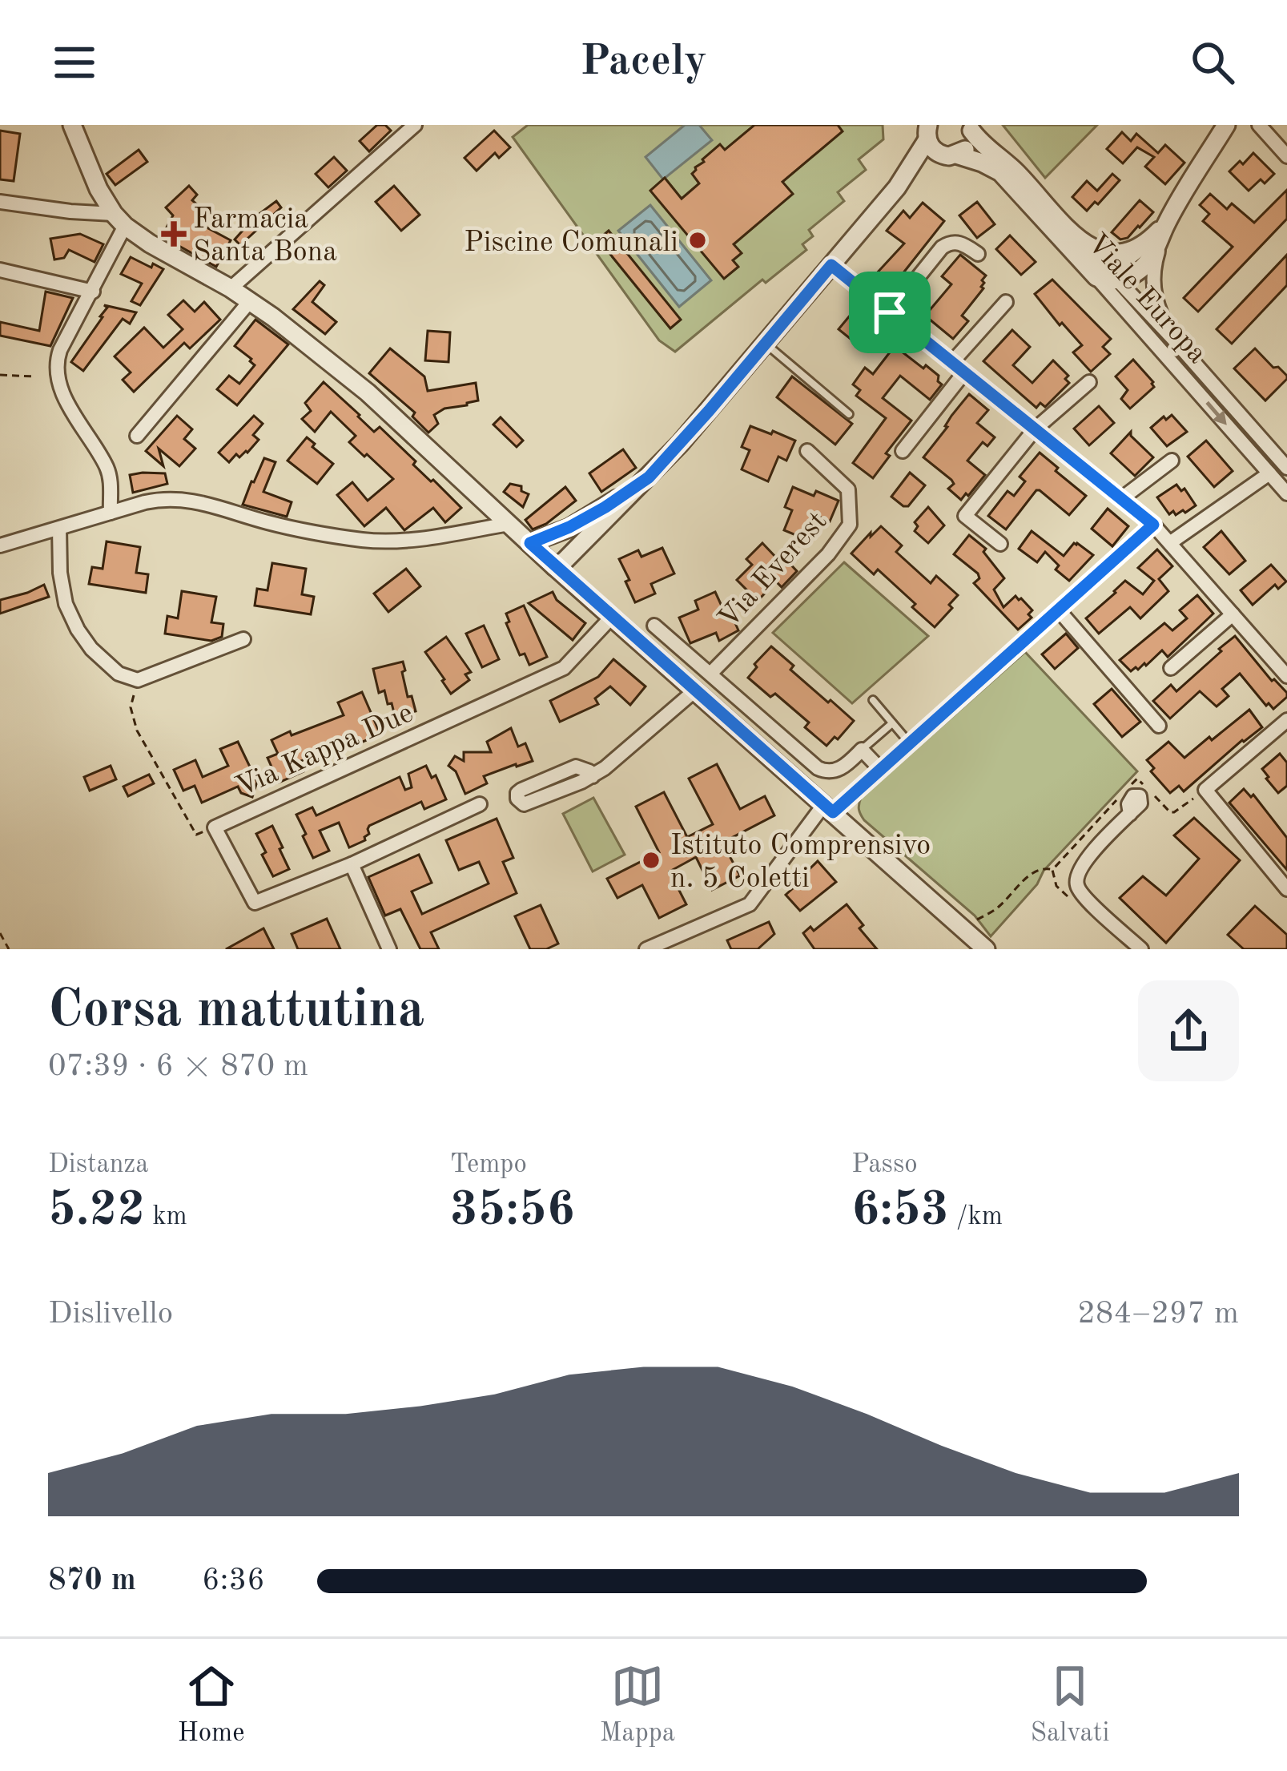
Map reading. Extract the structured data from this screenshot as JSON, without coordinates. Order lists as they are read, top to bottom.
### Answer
{
  "streets": {
    "street": ["Viale Europa", "Via Everest", "Via Kappa Due"]
  },
  "places": {
    "health": ["Farmacia Santa Bona"],
    "other": ["Piscine Comunali", "Istituto Comprensivo n. 5 Coletti"]
  },
  "page": {
    "header": "Pacely",
    "heading": ["Corsa mattutina", "07:39 · 6 × 870 m"],
    "stats": [
      ["Distanza", "5.22 km"],
      ["Tempo", "35:56"],
      ["Passo", "6:53 /km"]
    ],
    "chart": ["Dislivello", "284–297 m"],
    "list": [
      {
        "name": "870 m",
        "note": "6:36"
      }
    ],
    "tabs": ["Home", "Mappa", "Salvati"]
  }
}
